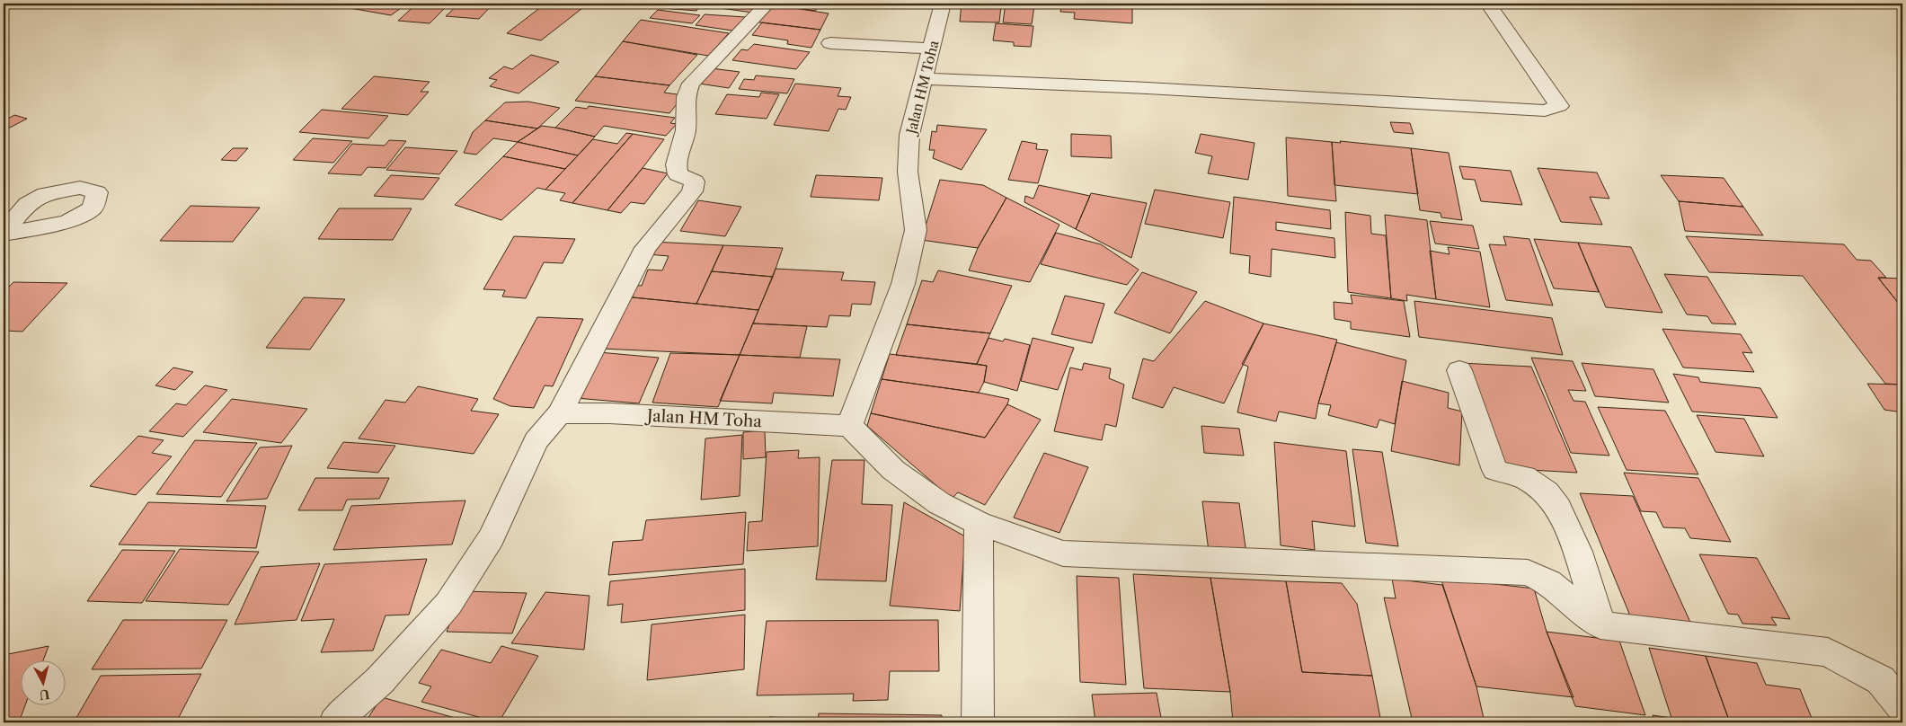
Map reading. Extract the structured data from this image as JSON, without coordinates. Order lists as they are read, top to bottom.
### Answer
{
  "streets": {
    "street": ["Jalan HM Toha"]
  },
  "north": "bottom"
}
